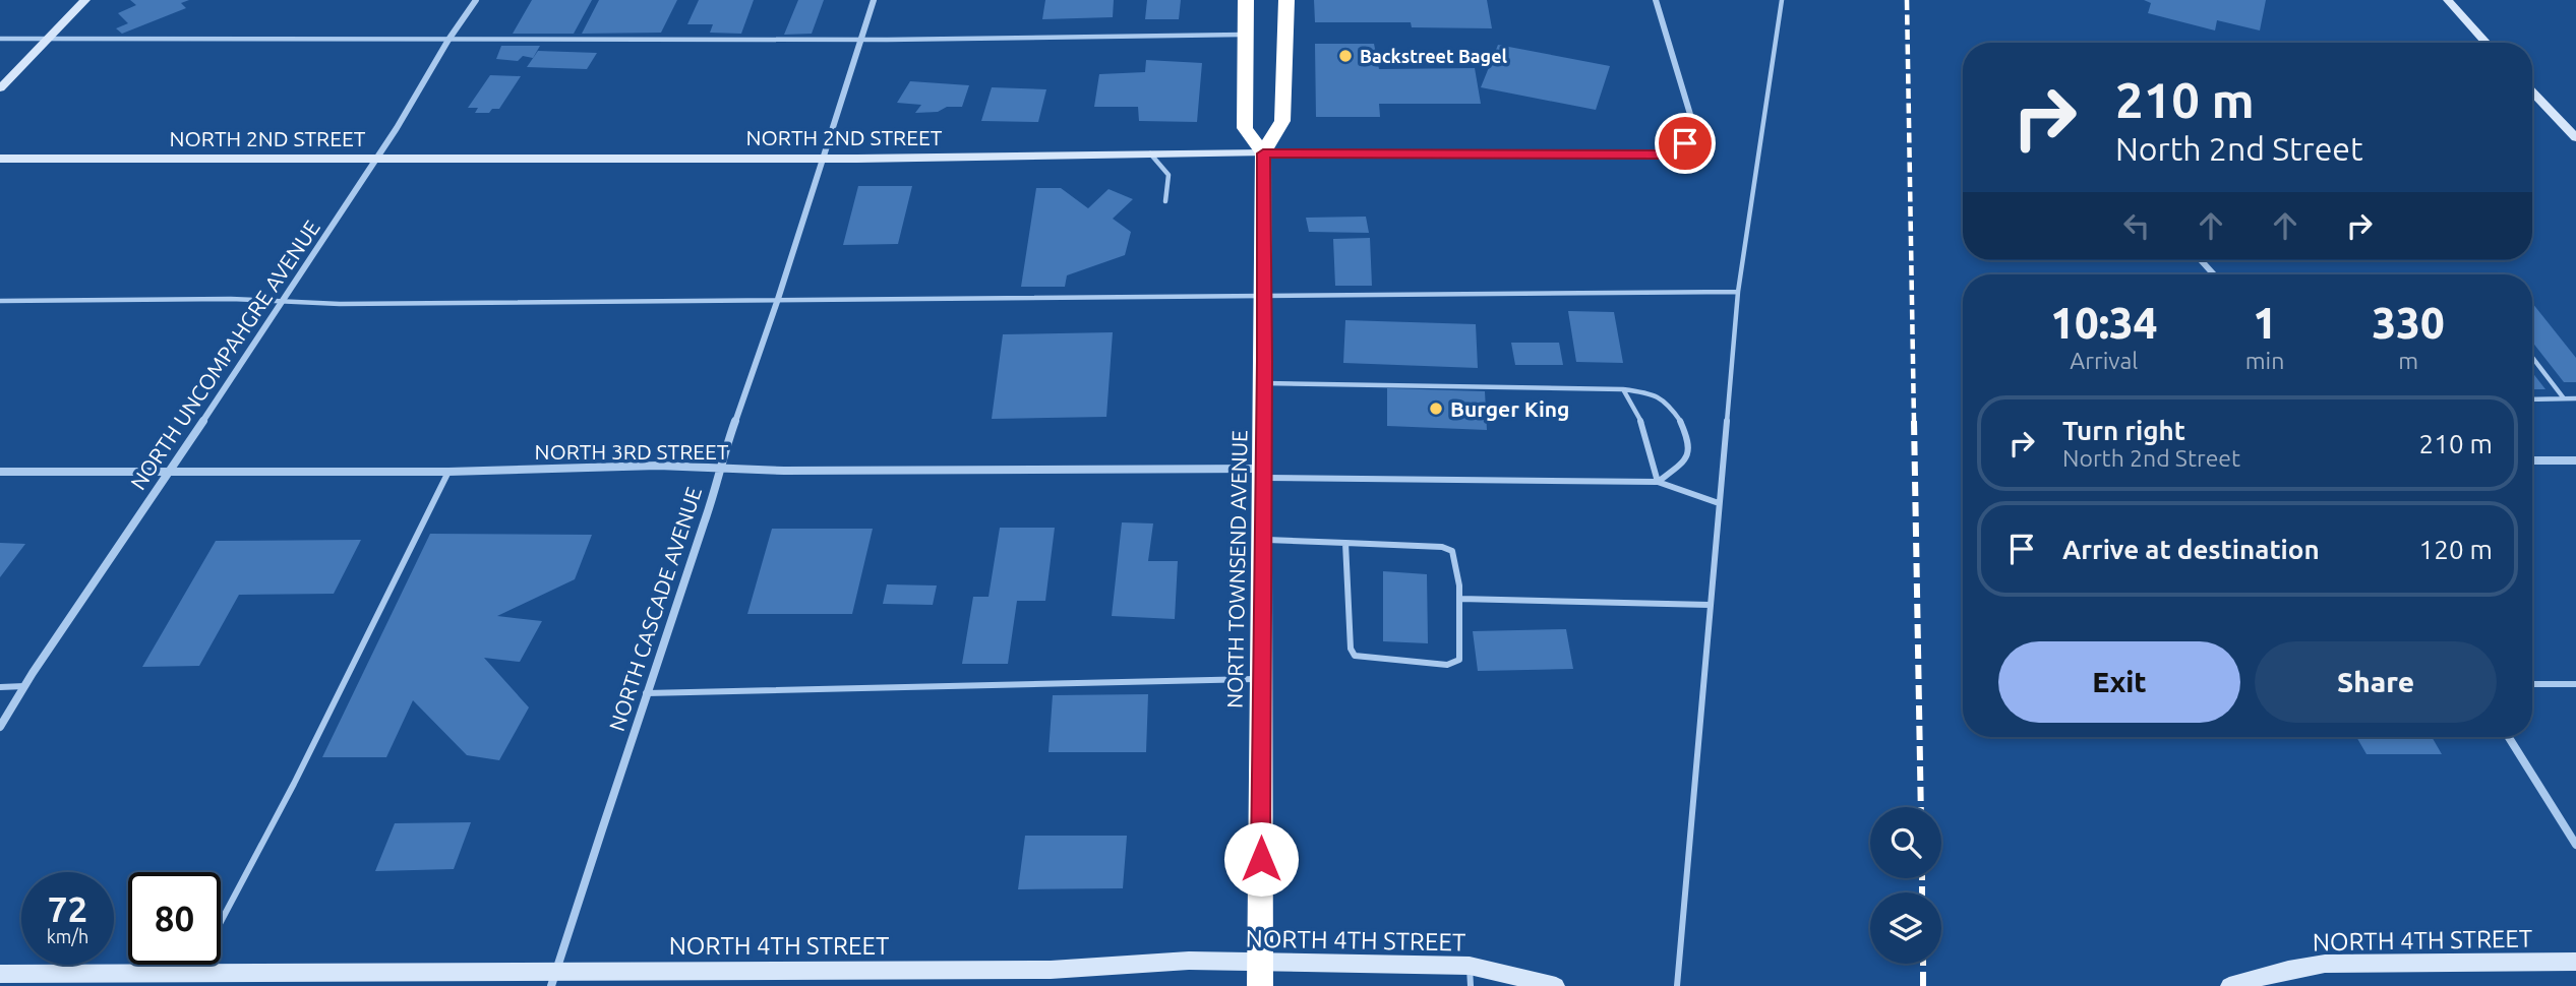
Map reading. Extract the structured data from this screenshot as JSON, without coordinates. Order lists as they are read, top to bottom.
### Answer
{
  "streets": {
    "highway": ["NORTH TOWNSEND AVENUE"],
    "street": [
      "NORTH 2ND STREET",
      "NORTH UNCOMPAHGRE AVENUE",
      "NORTH 3RD STREET",
      "NORTH CASCADE AVENUE",
      "NORTH 4TH STREET"
    ]
  },
  "crossings": [
    ["NORTH 2ND STREET", "NORTH UNCOMPAHGRE AVENUE"],
    ["NORTH 2ND STREET", "NORTH TOWNSEND AVENUE"],
    ["NORTH 2ND STREET", "NORTH CASCADE AVENUE"],
    ["NORTH UNCOMPAHGRE AVENUE", "NORTH 3RD STREET"],
    ["NORTH 3RD STREET", "NORTH TOWNSEND AVENUE"],
    ["NORTH 3RD STREET", "NORTH CASCADE AVENUE"],
    ["NORTH TOWNSEND AVENUE", "NORTH 4TH STREET"],
    ["NORTH CASCADE AVENUE", "NORTH 4TH STREET"]
  ],
  "places": ["Backstreet Bagel", "Burger King"],
  "page": {
    "turn": ["210 m", "North 2nd Street"],
    "eta": [
      "10:34",
      "Arrival",
      "1",
      "min",
      "330",
      "m"
    ],
    "list": [
      {
        "name": "Turn right",
        "note": "North 2nd Street",
        "value": "210 m"
      },
      {
        "name": "Arrive at destination",
        "value": "120 m"
      }
    ],
    "buttons": ["Exit", "Share"],
    "speed": "72 km/h",
    "limit": "80"
  }
}
